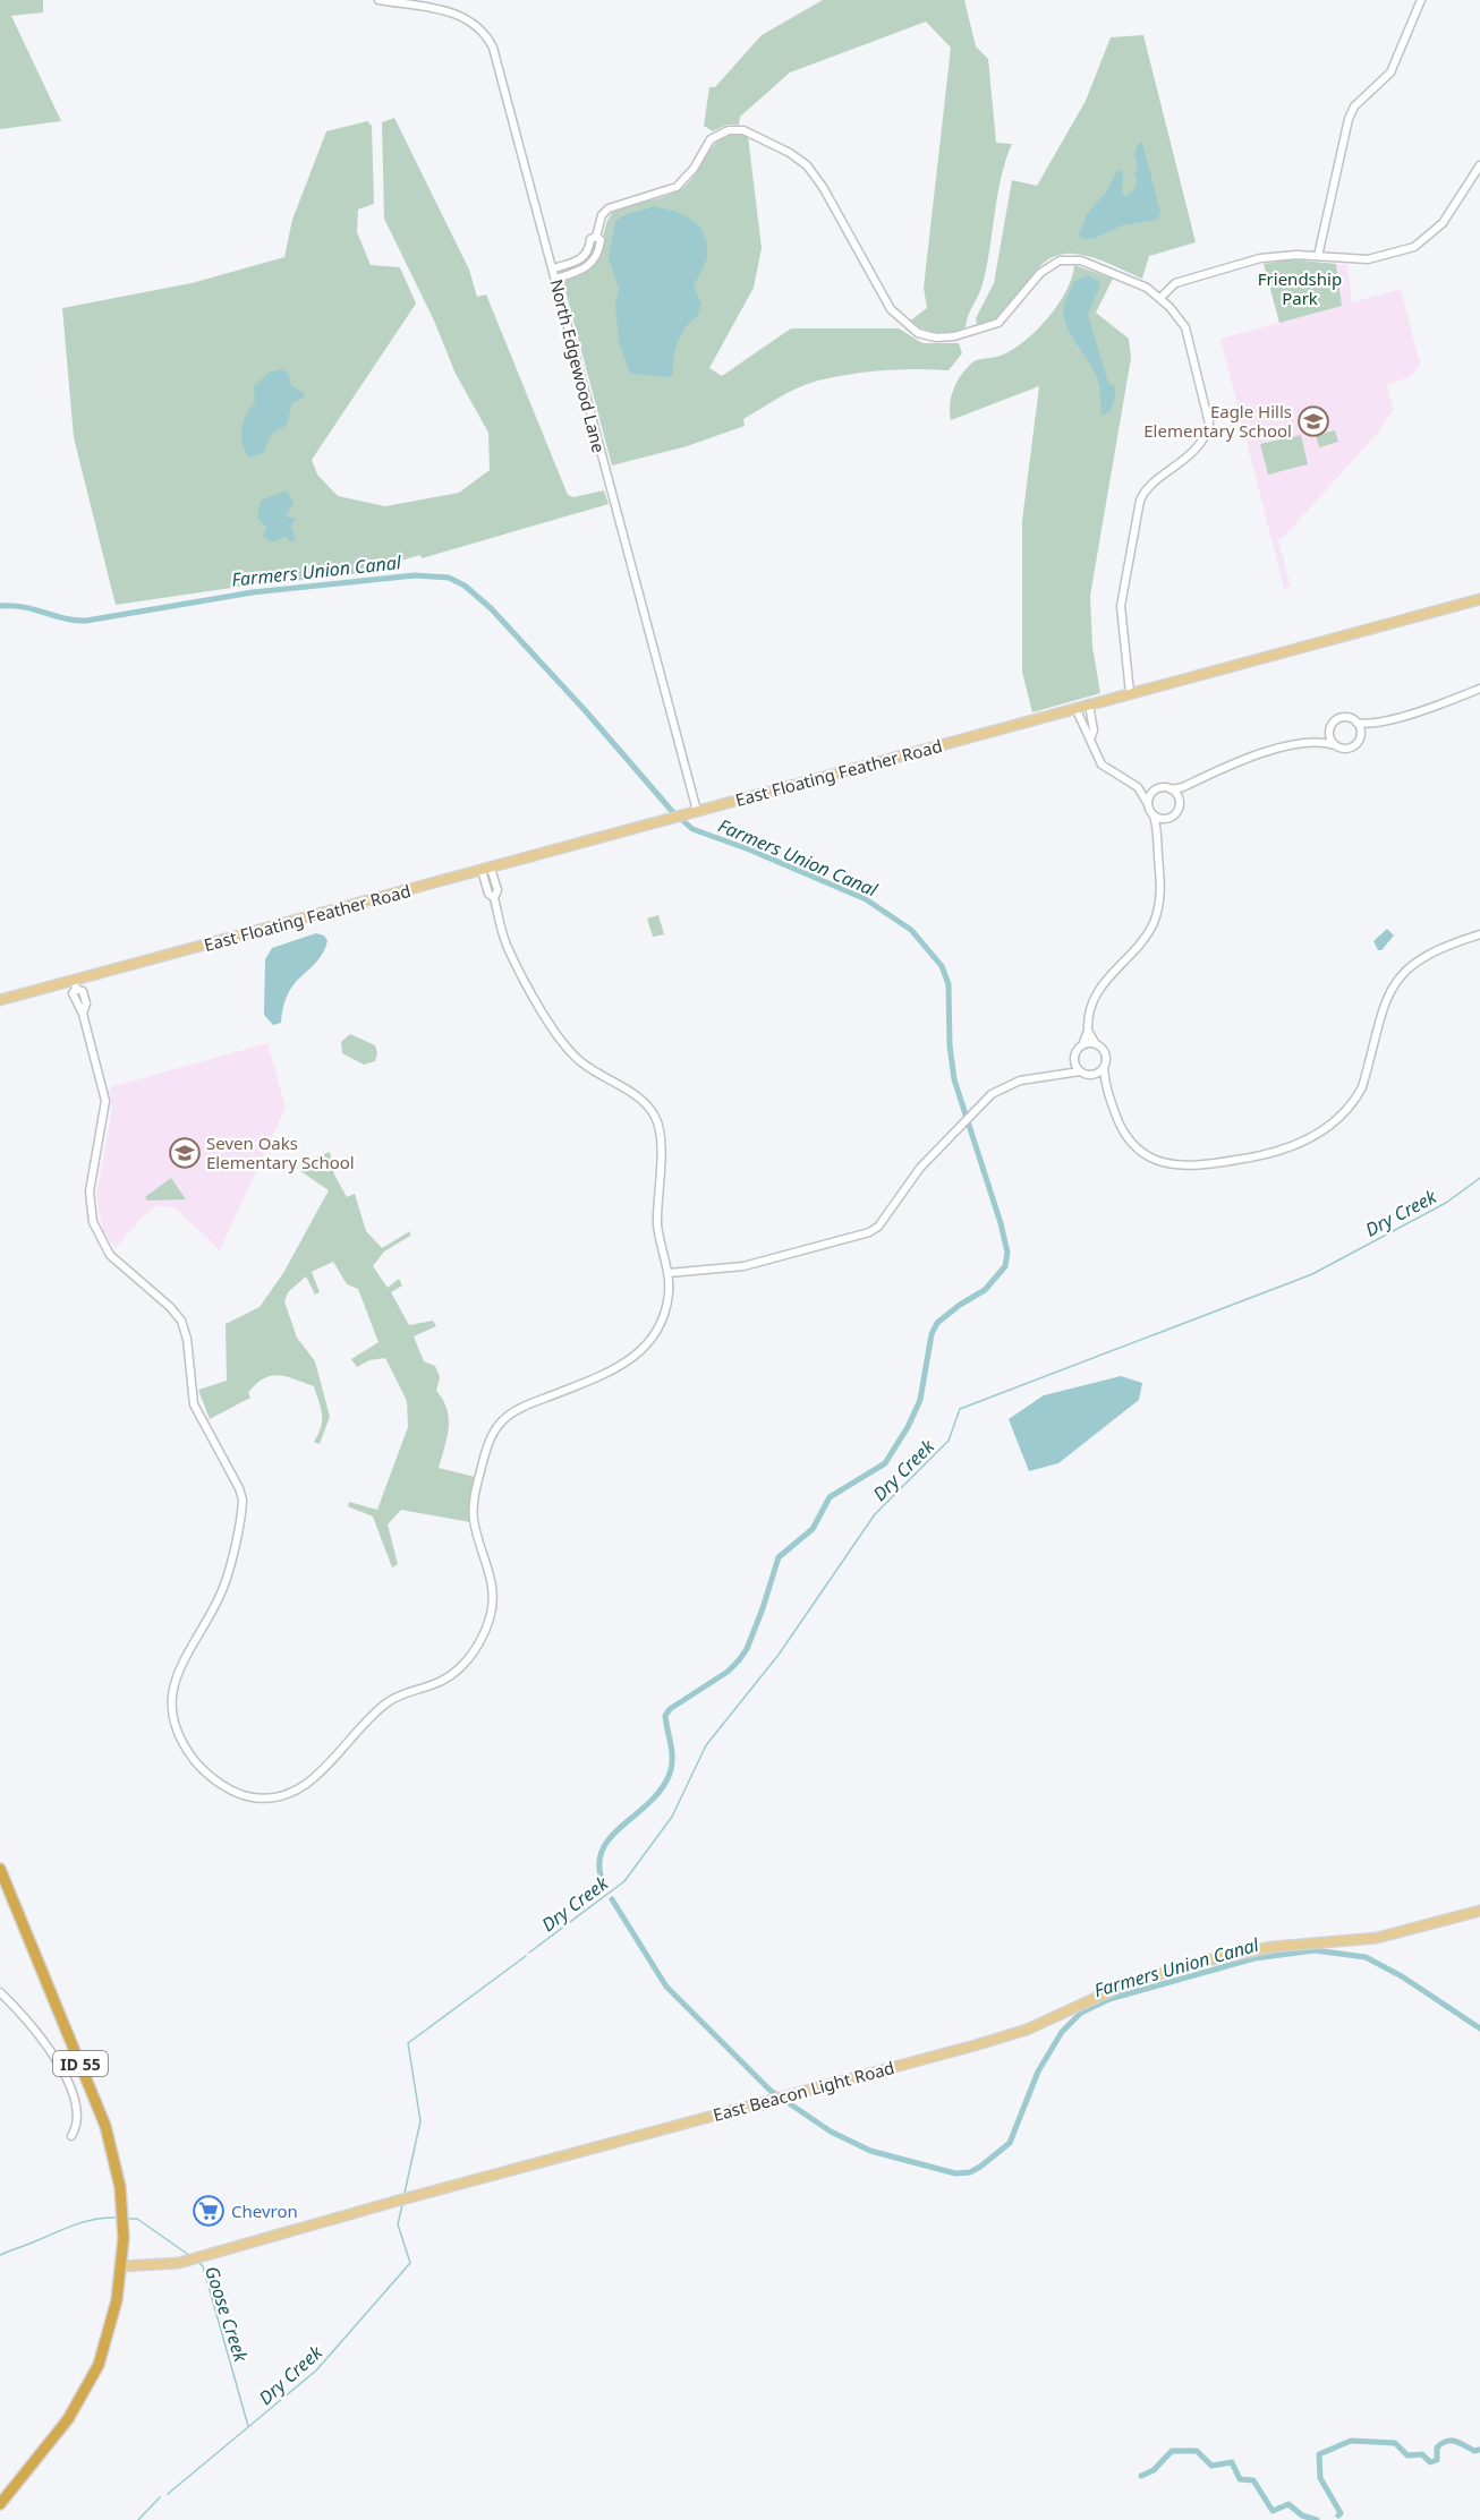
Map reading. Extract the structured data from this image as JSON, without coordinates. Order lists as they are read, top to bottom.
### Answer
{
  "streets": {
    "highway": ["ID 55"],
    "main road": ["East Floating Feather Road", "East Beacon Light Road"],
    "street": ["North Edgewood Lane"]
  },
  "crossings": [
    ["North Edgewood Lane", "East Floating Feather Road"],
    ["ID 55", "East Beacon Light Road"]
  ],
  "water": ["Farmers Union Canal", "Dry Creek", "Goose Creek"],
  "parks": ["Friendship Park"],
  "places": {
    "school or university": ["Eagle Hills Elementary School", "Seven Oaks Elementary School"],
    "supermarket": ["Chevron"]
  }
}
